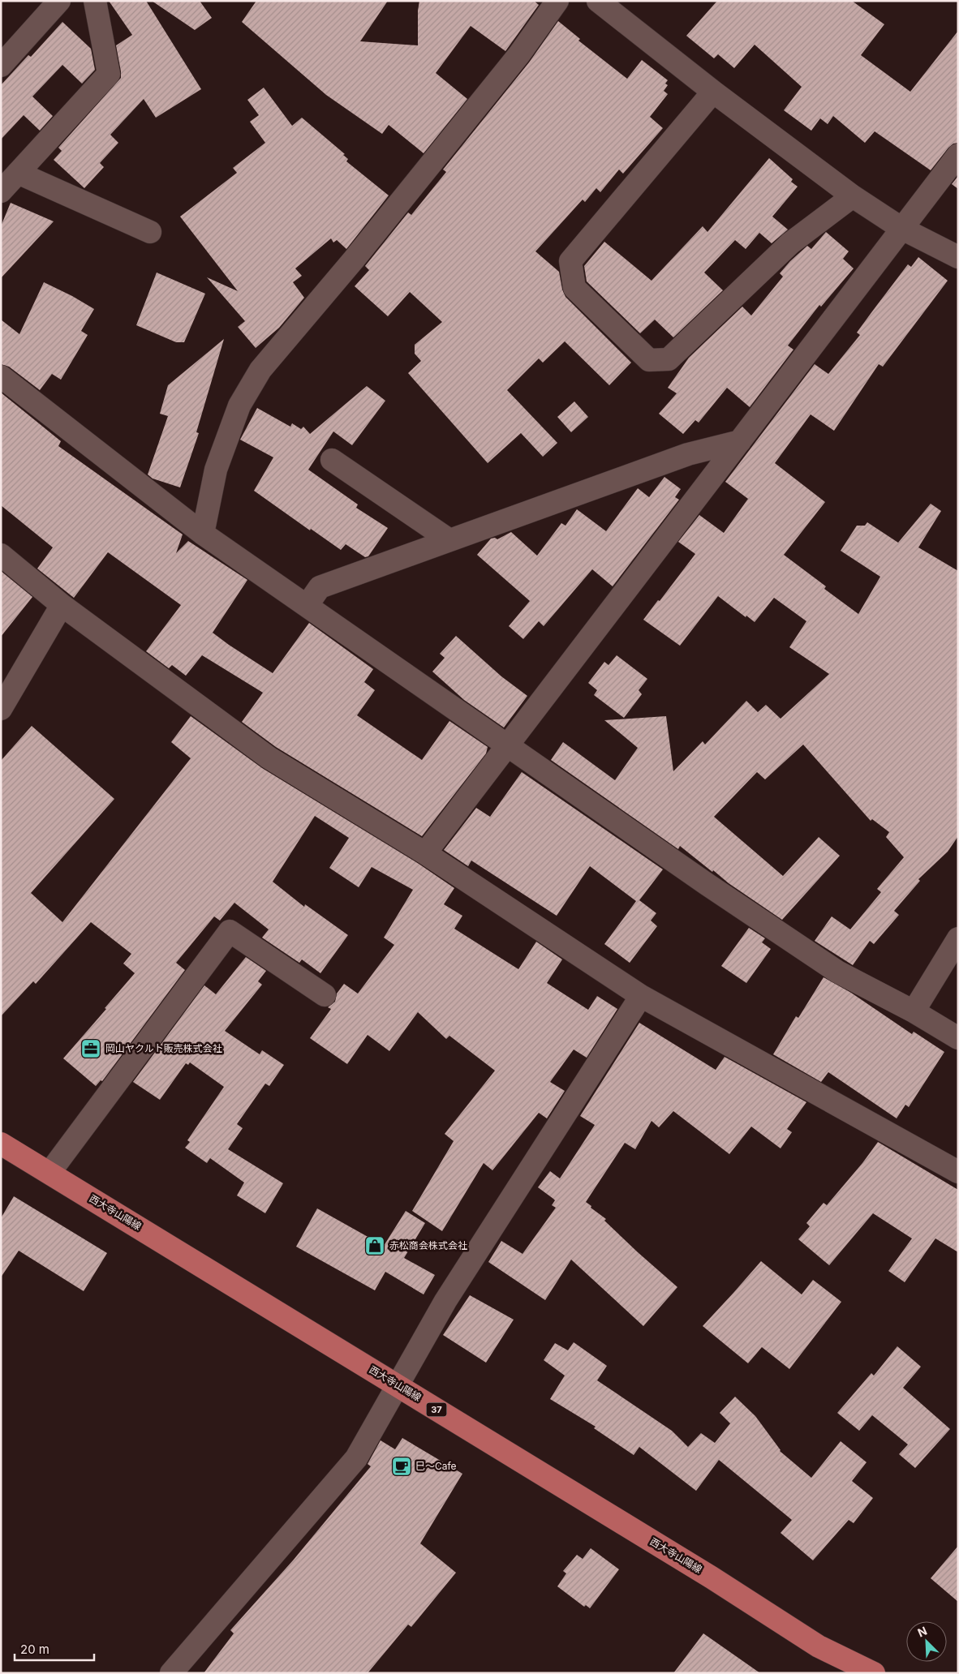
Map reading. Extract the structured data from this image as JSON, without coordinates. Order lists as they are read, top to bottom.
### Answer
{
  "streets": {
    "main road": ["西大寺山陽線", "37"]
  },
  "places": {
    "office": ["岡山ヤクルト販売株式会社"],
    "shop": ["赤松商会株式会社"],
    "cafe": ["巳～Cafe"]
  },
  "scale_bar": "20 m",
  "north": "top left"
}
